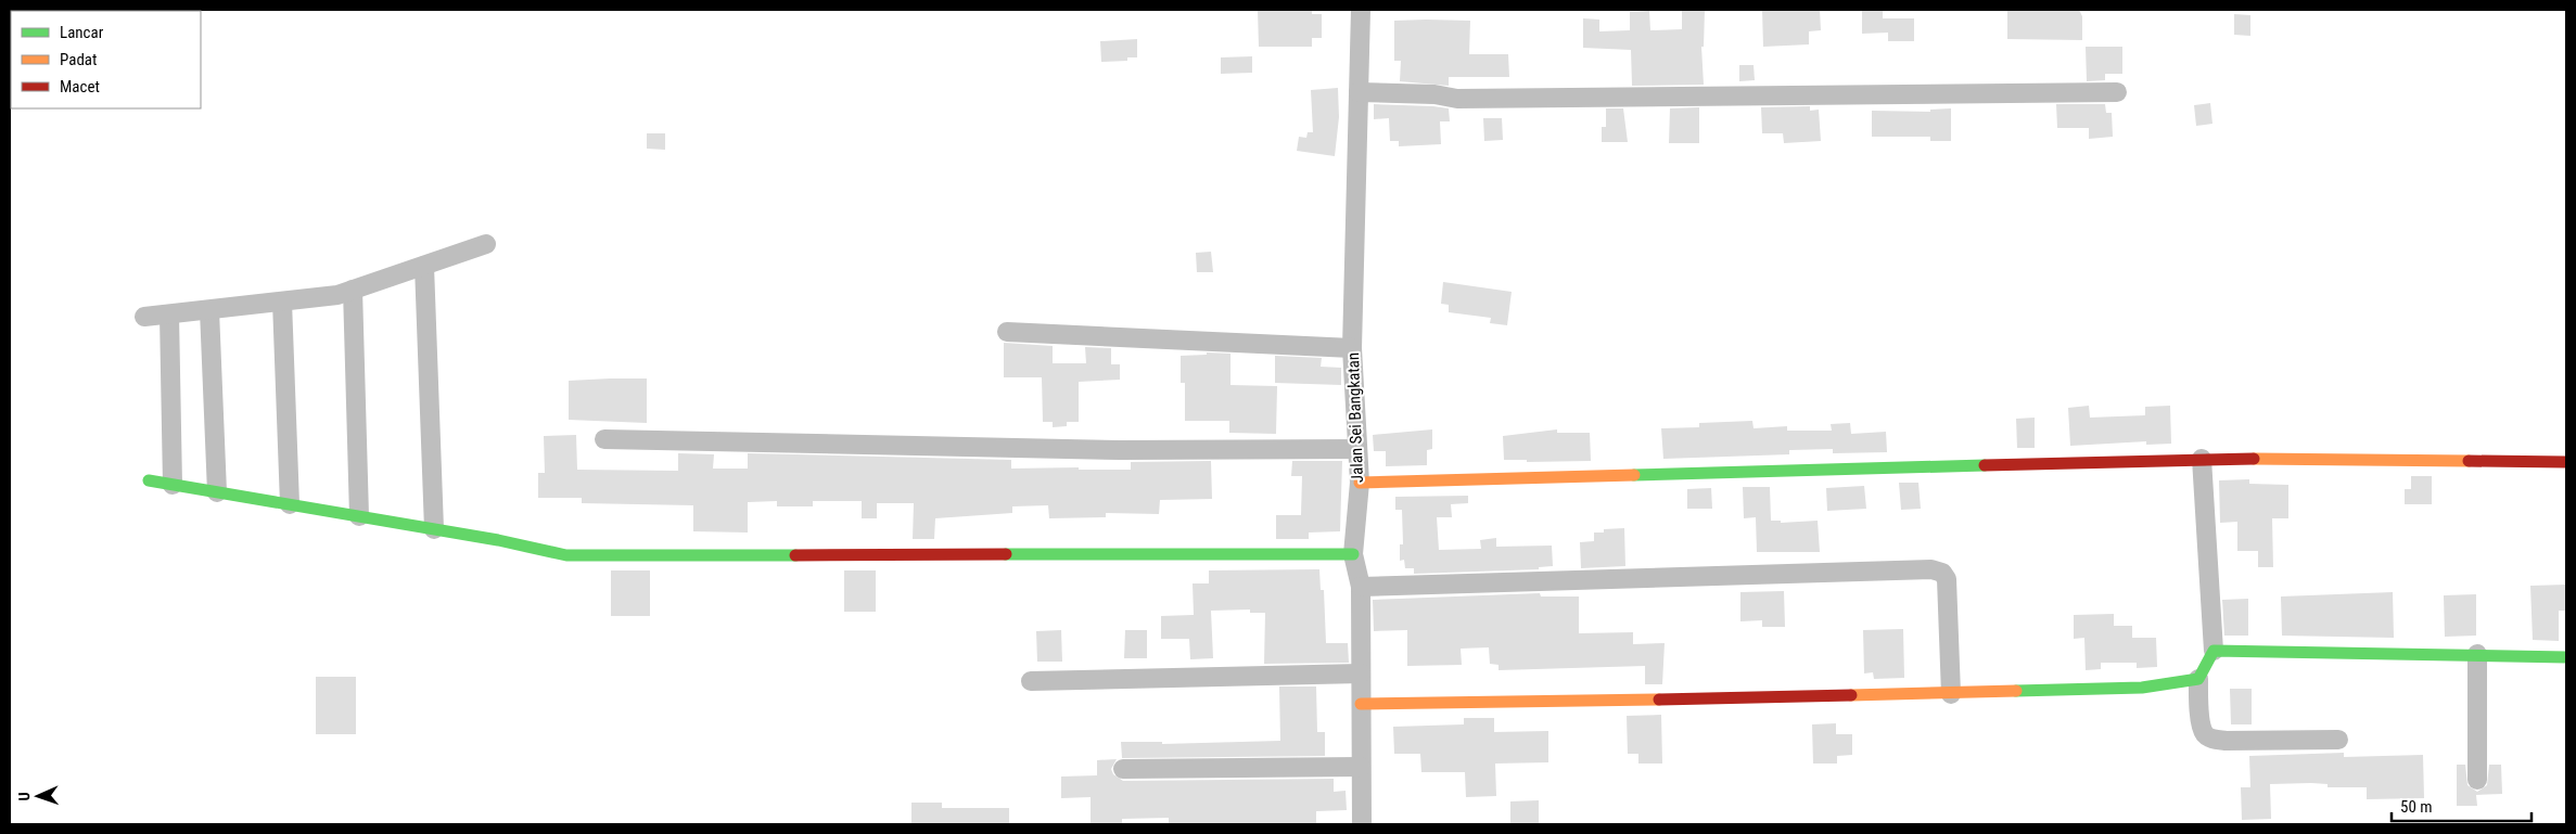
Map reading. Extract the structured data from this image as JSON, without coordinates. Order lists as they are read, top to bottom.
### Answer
{
  "streets": {
    "street": ["Jalan Sei Bangkatan"]
  },
  "legend": ["Lancar", "Padat", "Macet"],
  "scale_bar": "50 m",
  "north": "left"
}
